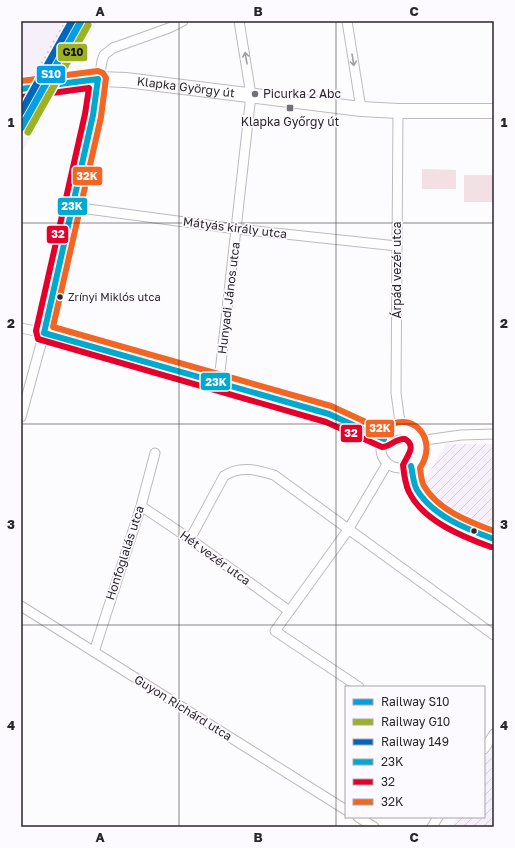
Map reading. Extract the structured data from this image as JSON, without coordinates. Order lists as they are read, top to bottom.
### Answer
{
  "streets": {
    "main road": ["Klapka György út"],
    "street": [
      "Mátyás király utca",
      "Árpád vezér utca",
      "Hunyadi János utca",
      "Honfoglalás utca",
      "Hét vezér utca",
      "Guyon Richárd utca"
    ]
  },
  "crossings": [
    ["Klapka György út", "Árpád vezér utca"],
    ["Klapka György út", "Hunyadi János utca"],
    ["Mátyás király utca", "Árpád vezér utca"],
    ["Mátyás király utca", "Hunyadi János utca"],
    ["Honfoglalás utca", "Hét vezér utca"],
    ["Honfoglalás utca", "Guyon Richárd utca"]
  ],
  "places": {
    "other": ["Picurka 2 Abc", "Zrínyi Miklós utca"],
    "transit": ["Klapka Győrgy út"]
  },
  "lines": [
    "rail line S10",
    "rail line 149",
    "rail line G10",
    "transit line 32K",
    "transit line 23K",
    "transit line 32"
  ],
  "legend": [
    "Railway S10",
    "Railway G10",
    "Railway 149",
    "23K",
    "32",
    "32K"
  ],
  "grid": {
    "columns": ["A", "B", "C"],
    "rows": [
      "1",
      "2",
      "3",
      "4"
    ]
  }
}
